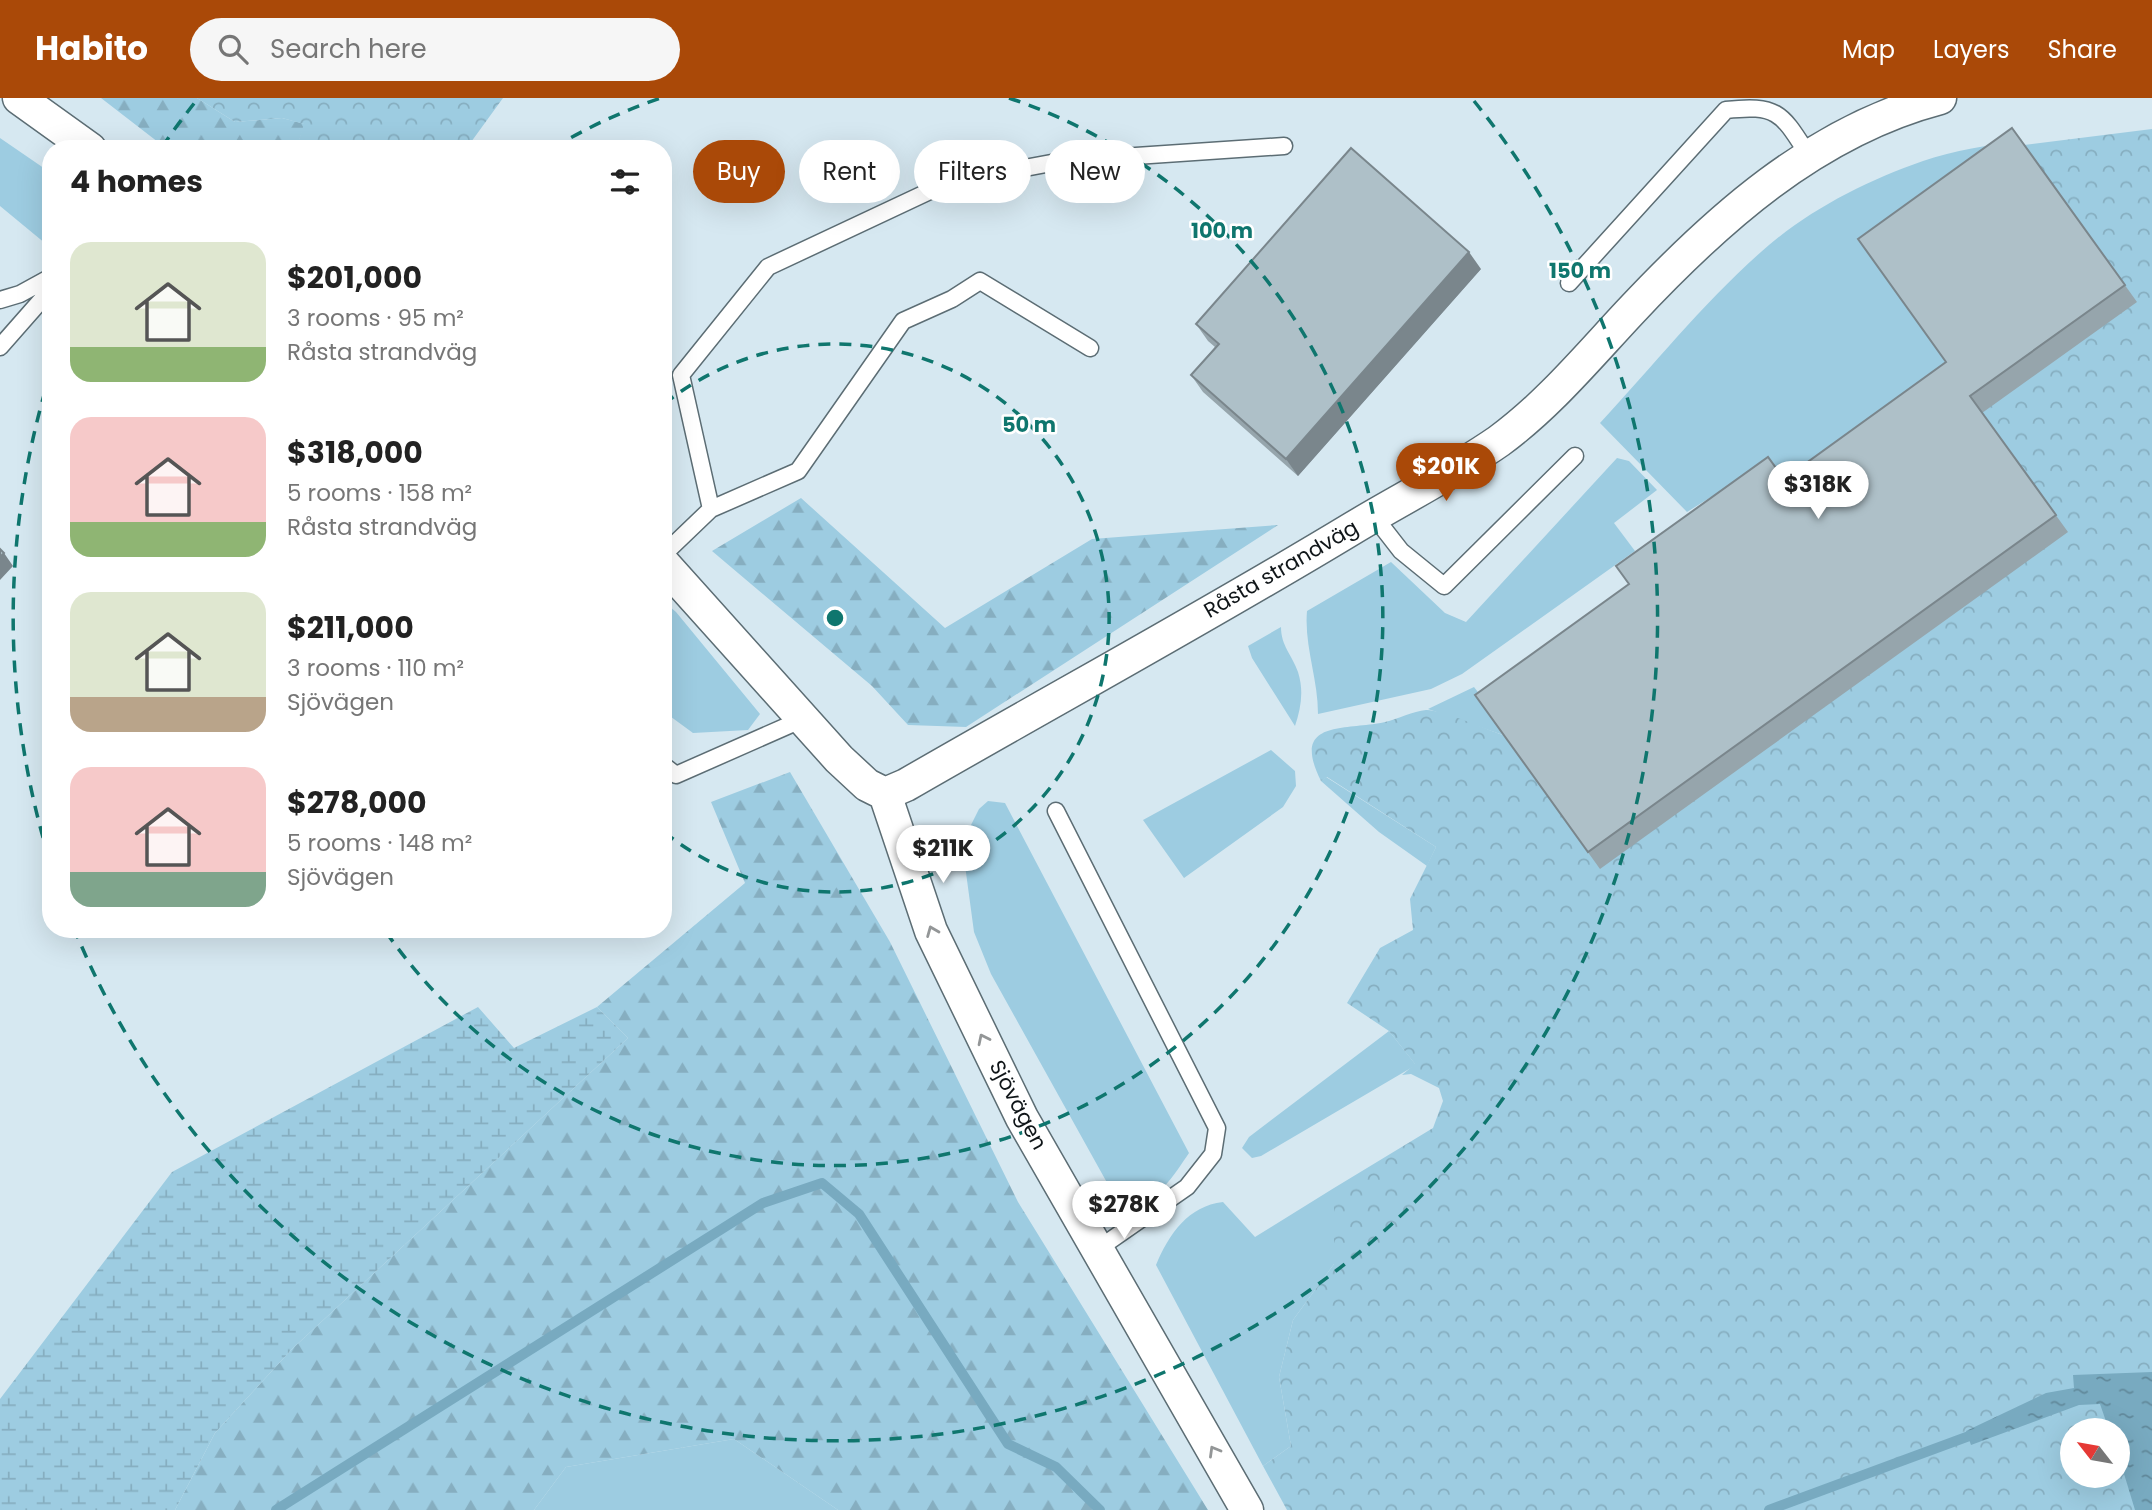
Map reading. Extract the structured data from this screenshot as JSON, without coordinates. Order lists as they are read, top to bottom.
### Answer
{
  "streets": {
    "street": ["Råsta strandväg", "Sjövägen"]
  },
  "crossings": [
    ["Råsta strandväg", "Sjövägen"]
  ],
  "one_way": ["Sjövägen"],
  "north": "top left",
  "page": {
    "header": "Habito",
    "search": "Search here",
    "nav": ["Map", "Layers", "Share"],
    "chip": [
      "Buy",
      "Rent",
      "Filters",
      "New"
    ],
    "heading": "4 homes",
    "list": [
      {
        "name": "$201,000",
        "note": "3 rooms · 95 m² · Råsta strandväg"
      },
      {
        "name": "$318,000",
        "note": "5 rooms · 158 m² · Råsta strandväg"
      },
      {
        "name": "$211,000",
        "note": "3 rooms · 110 m² · Sjövägen"
      },
      {
        "name": "$278,000",
        "note": "5 rooms · 148 m² · Sjövägen"
      }
    ],
    "price": [
      "$201K",
      "$318K",
      "$211K",
      "$278K"
    ]
  },
  "rings": ["100 m", "150 m", "50 m"]
}
